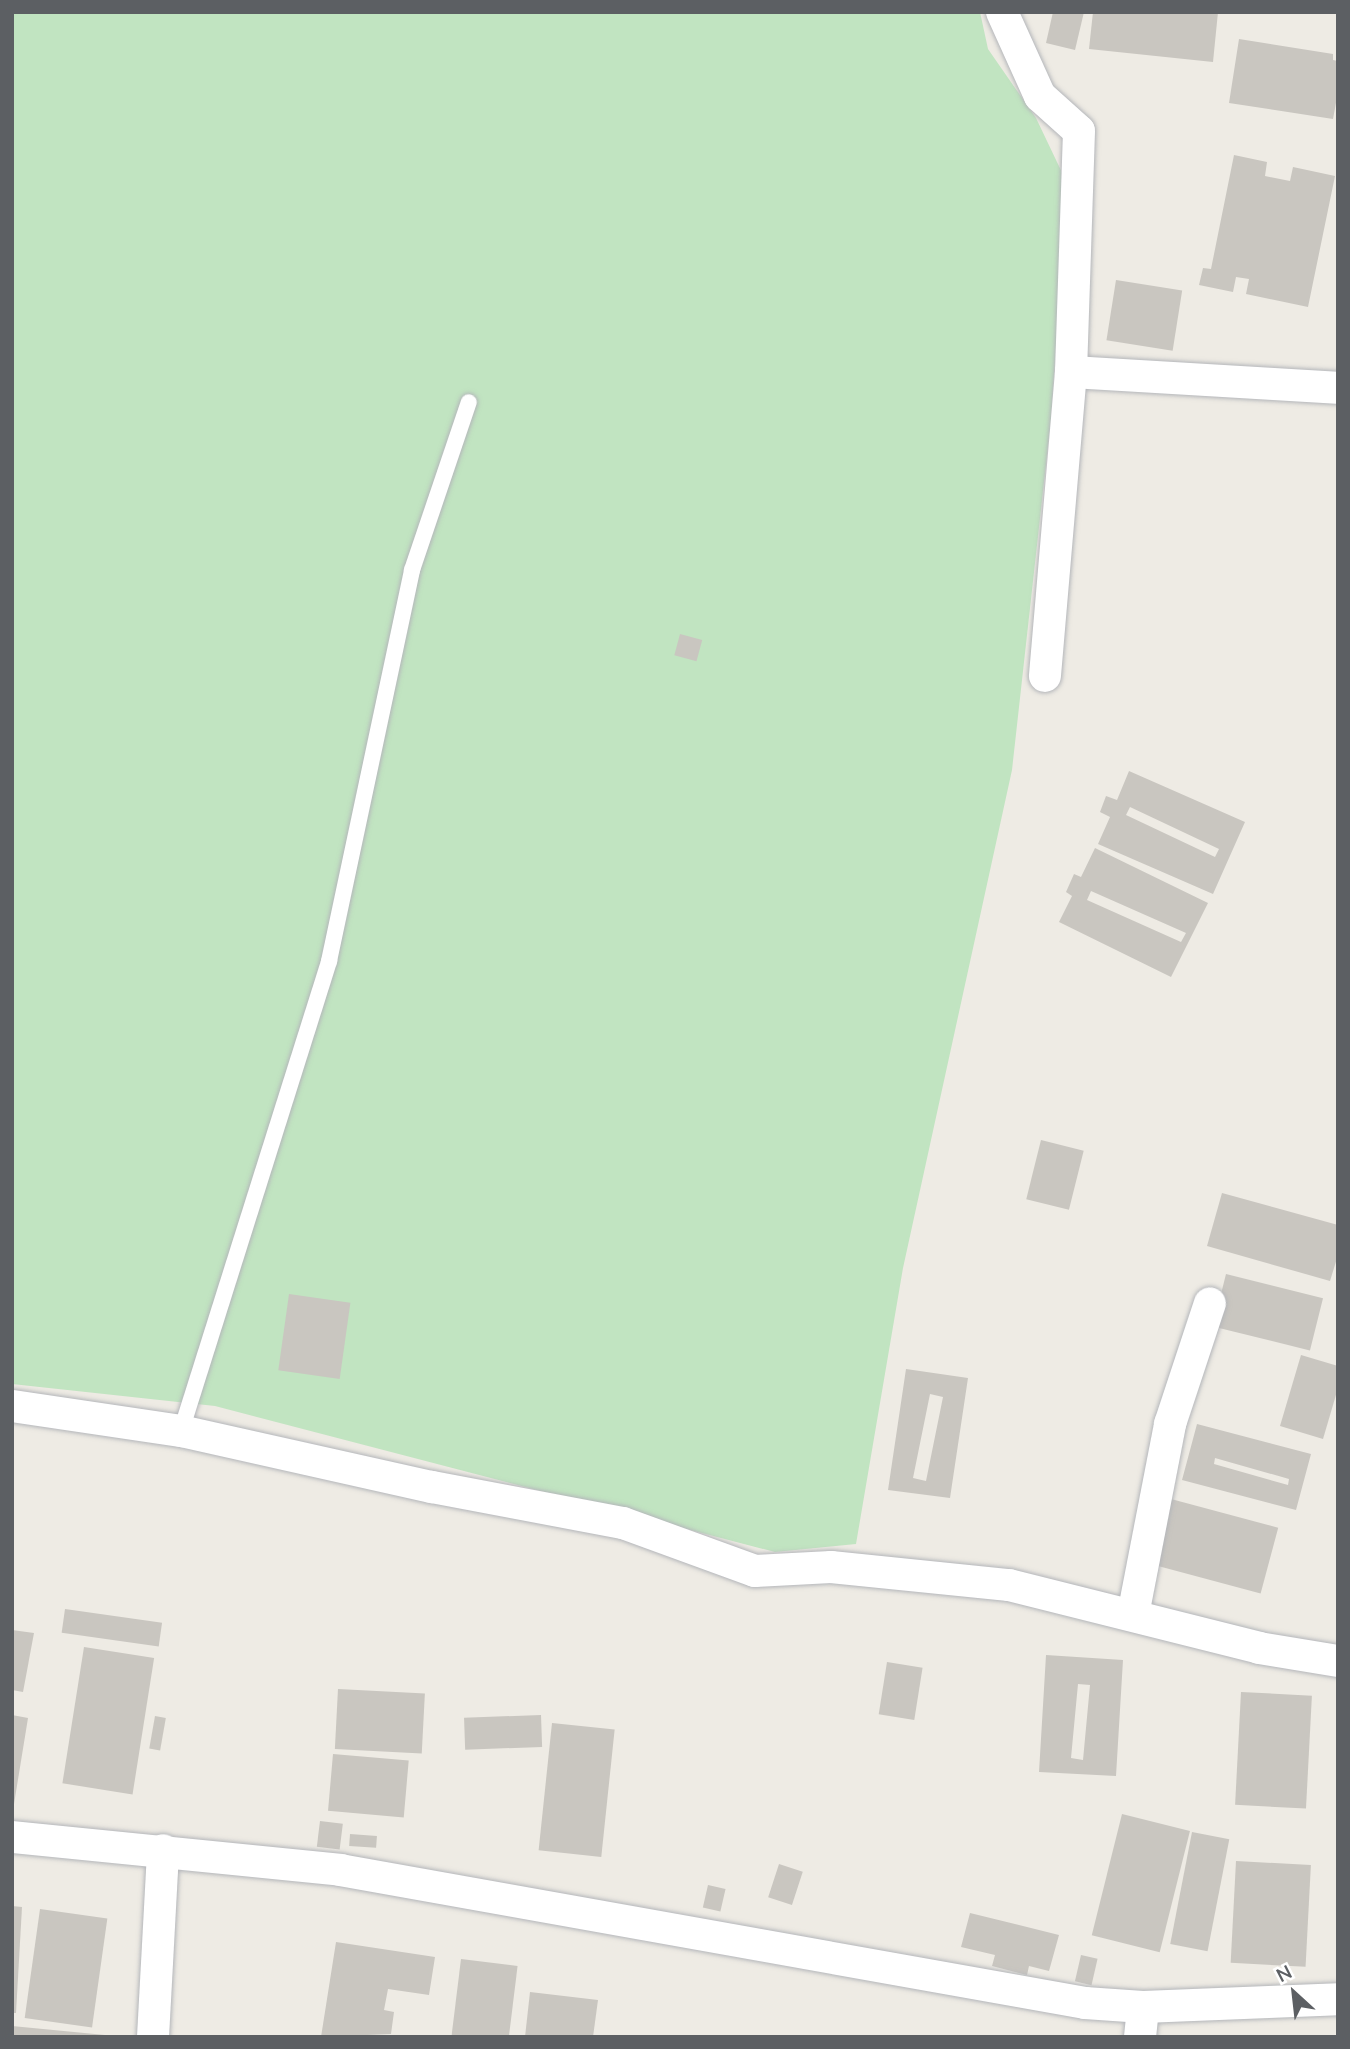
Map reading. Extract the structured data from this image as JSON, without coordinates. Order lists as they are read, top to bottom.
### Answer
{
  "north": "top left"
}
